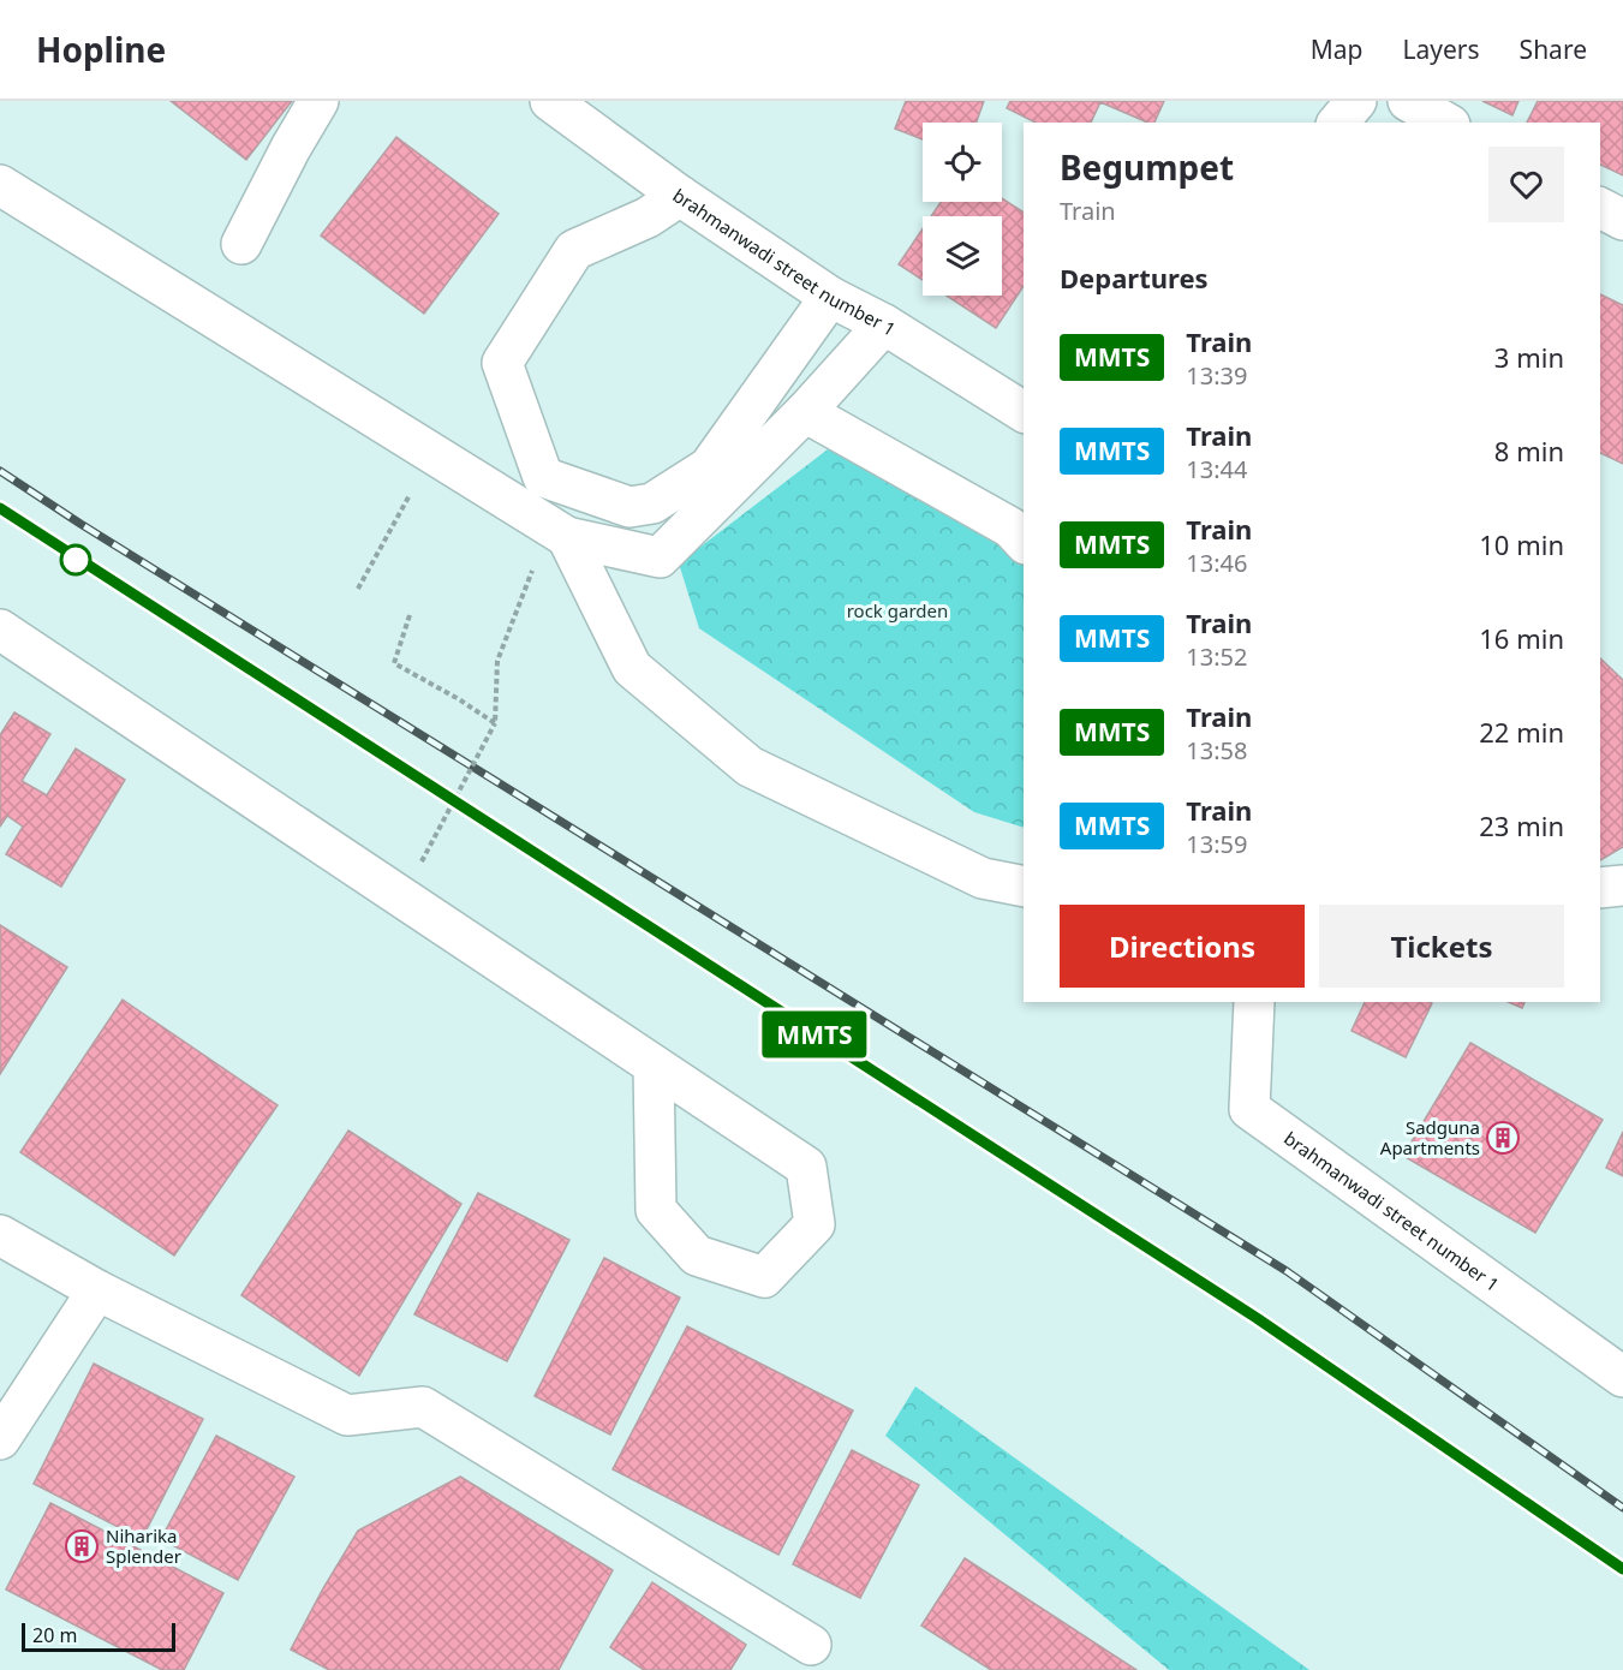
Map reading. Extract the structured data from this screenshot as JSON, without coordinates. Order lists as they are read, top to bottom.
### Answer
{
  "streets": {
    "street": ["brahmanwadi street number 1"]
  },
  "parks": ["rock garden"],
  "places": {
    "building": ["Sadguna Apartments", "Niharika Splender"]
  },
  "scale_bar": "20 m",
  "page": {
    "header": "Hopline",
    "nav": ["Map", "Layers", "Share"],
    "on_map": "MMTS",
    "heading": [
      ["Begumpet", "Train"],
      "Departures"
    ],
    "list": [
      {
        "mark": "MMTS",
        "name": "Train",
        "note": "13:39",
        "value": "3 min"
      },
      {
        "mark": "MMTS",
        "name": "Train",
        "note": "13:44",
        "value": "8 min"
      },
      {
        "mark": "MMTS",
        "name": "Train",
        "note": "13:46",
        "value": "10 min"
      },
      {
        "mark": "MMTS",
        "name": "Train",
        "note": "13:52",
        "value": "16 min"
      },
      {
        "mark": "MMTS",
        "name": "Train",
        "note": "13:58",
        "value": "22 min"
      },
      {
        "mark": "MMTS",
        "name": "Train",
        "note": "13:59",
        "value": "23 min"
      }
    ],
    "buttons": ["Directions", "Tickets"],
    "scale": "20 m"
  }
}
